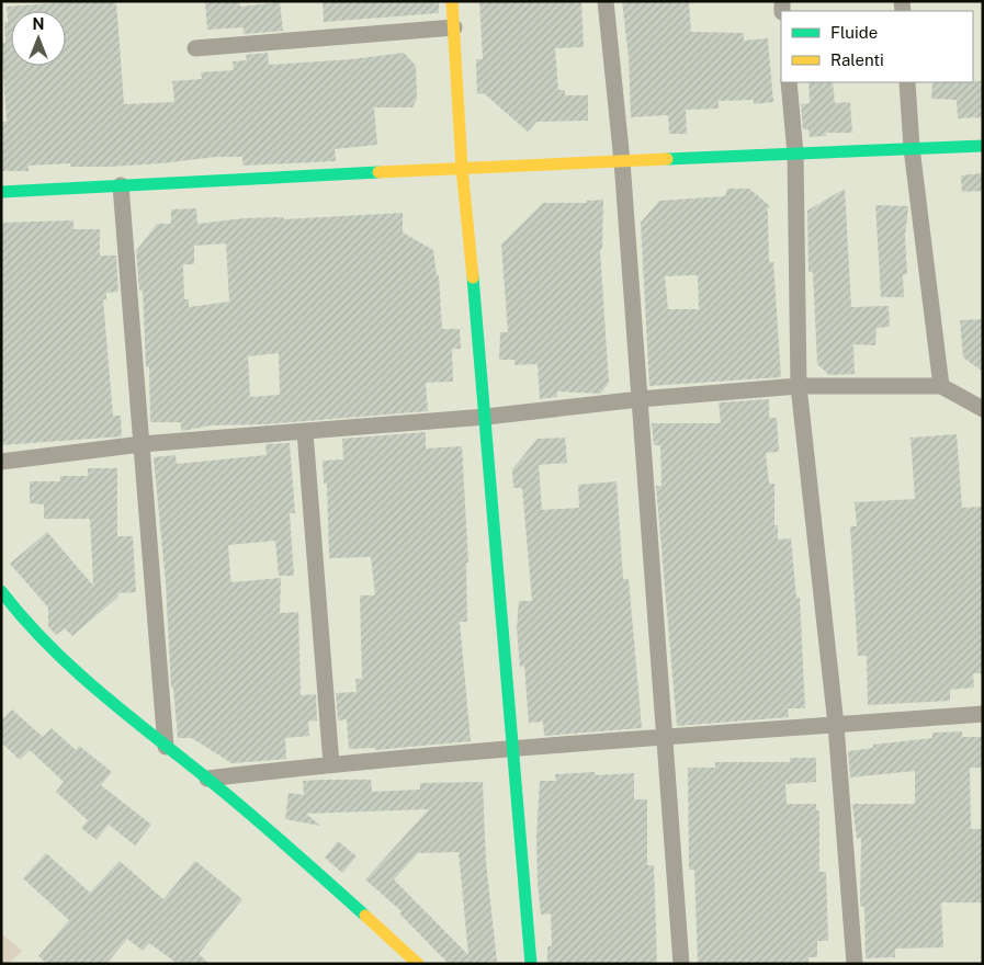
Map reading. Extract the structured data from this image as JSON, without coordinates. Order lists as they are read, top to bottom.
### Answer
{
  "legend": ["Fluide", "Ralenti"],
  "north": "top"
}
